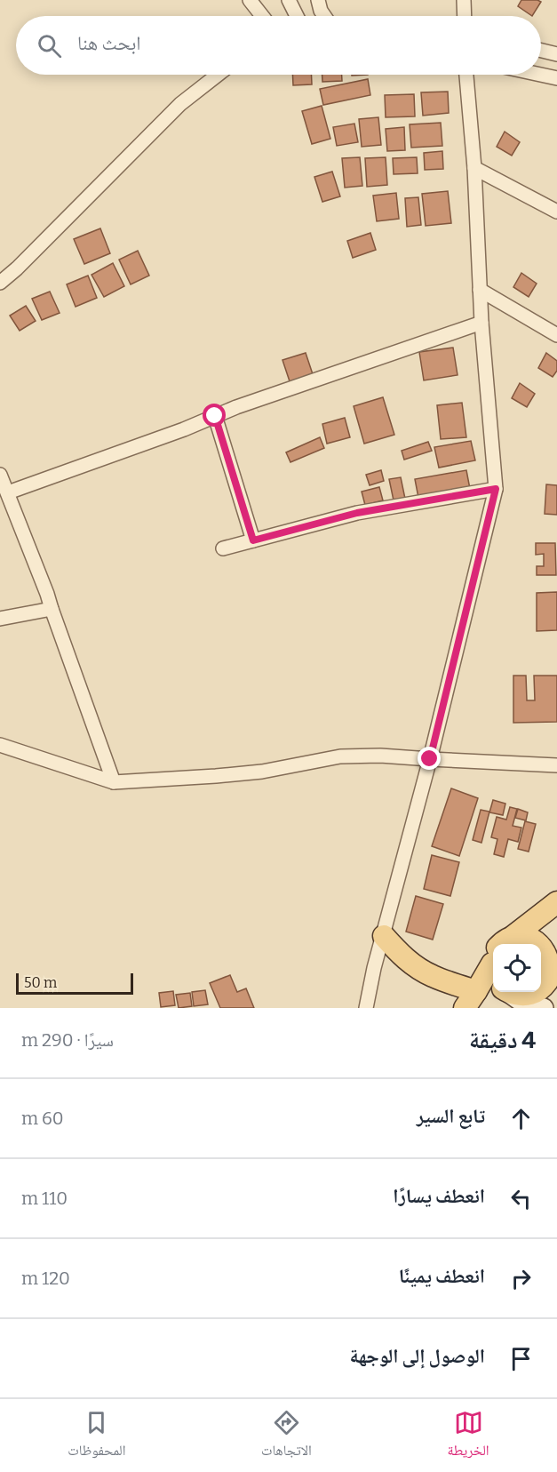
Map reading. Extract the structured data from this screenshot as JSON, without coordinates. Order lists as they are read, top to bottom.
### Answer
{
  "scale_bar": "50 m",
  "page": {
    "search": "ابحث هنا",
    "scale": "50 m",
    "heading": ["4 دقيقة", "سيرًا · 290 m"],
    "list": [
      ["تابع السير", "60 m"],
      ["انعطف يسارًا", "110 m"],
      ["انعطف يمينًا", "120 m"],
      "الوصول إلى الوجهة"
    ],
    "nav": ["الخريطة", "الاتجاهات", "المحفوظات"]
  }
}
